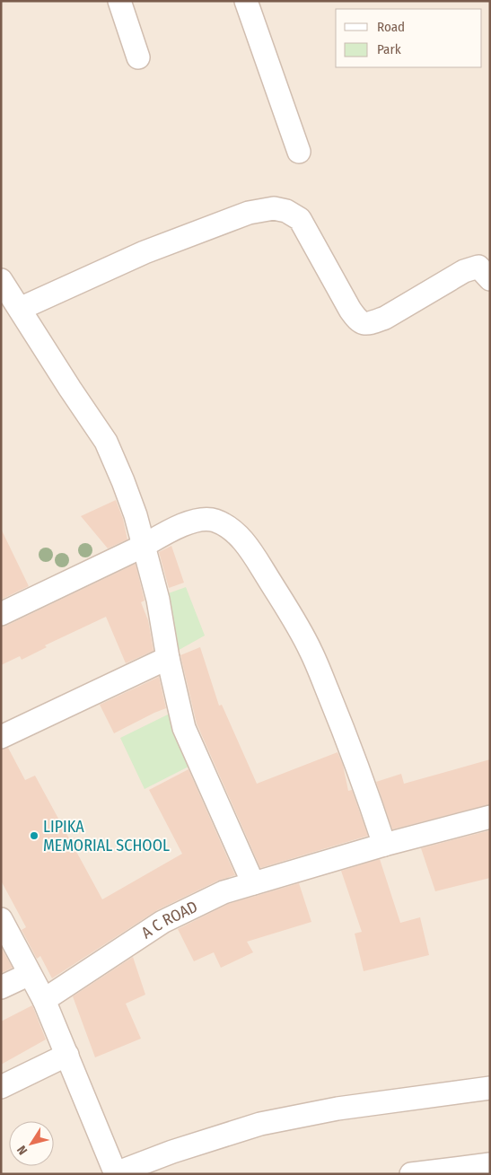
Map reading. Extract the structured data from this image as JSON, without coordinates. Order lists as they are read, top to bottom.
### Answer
{
  "streets": {
    "street": ["A C ROAD"]
  },
  "places": ["LIPIKA MEMORIAL SCHOOL"],
  "legend": ["Road", "Park"],
  "north": "bottom left"
}
